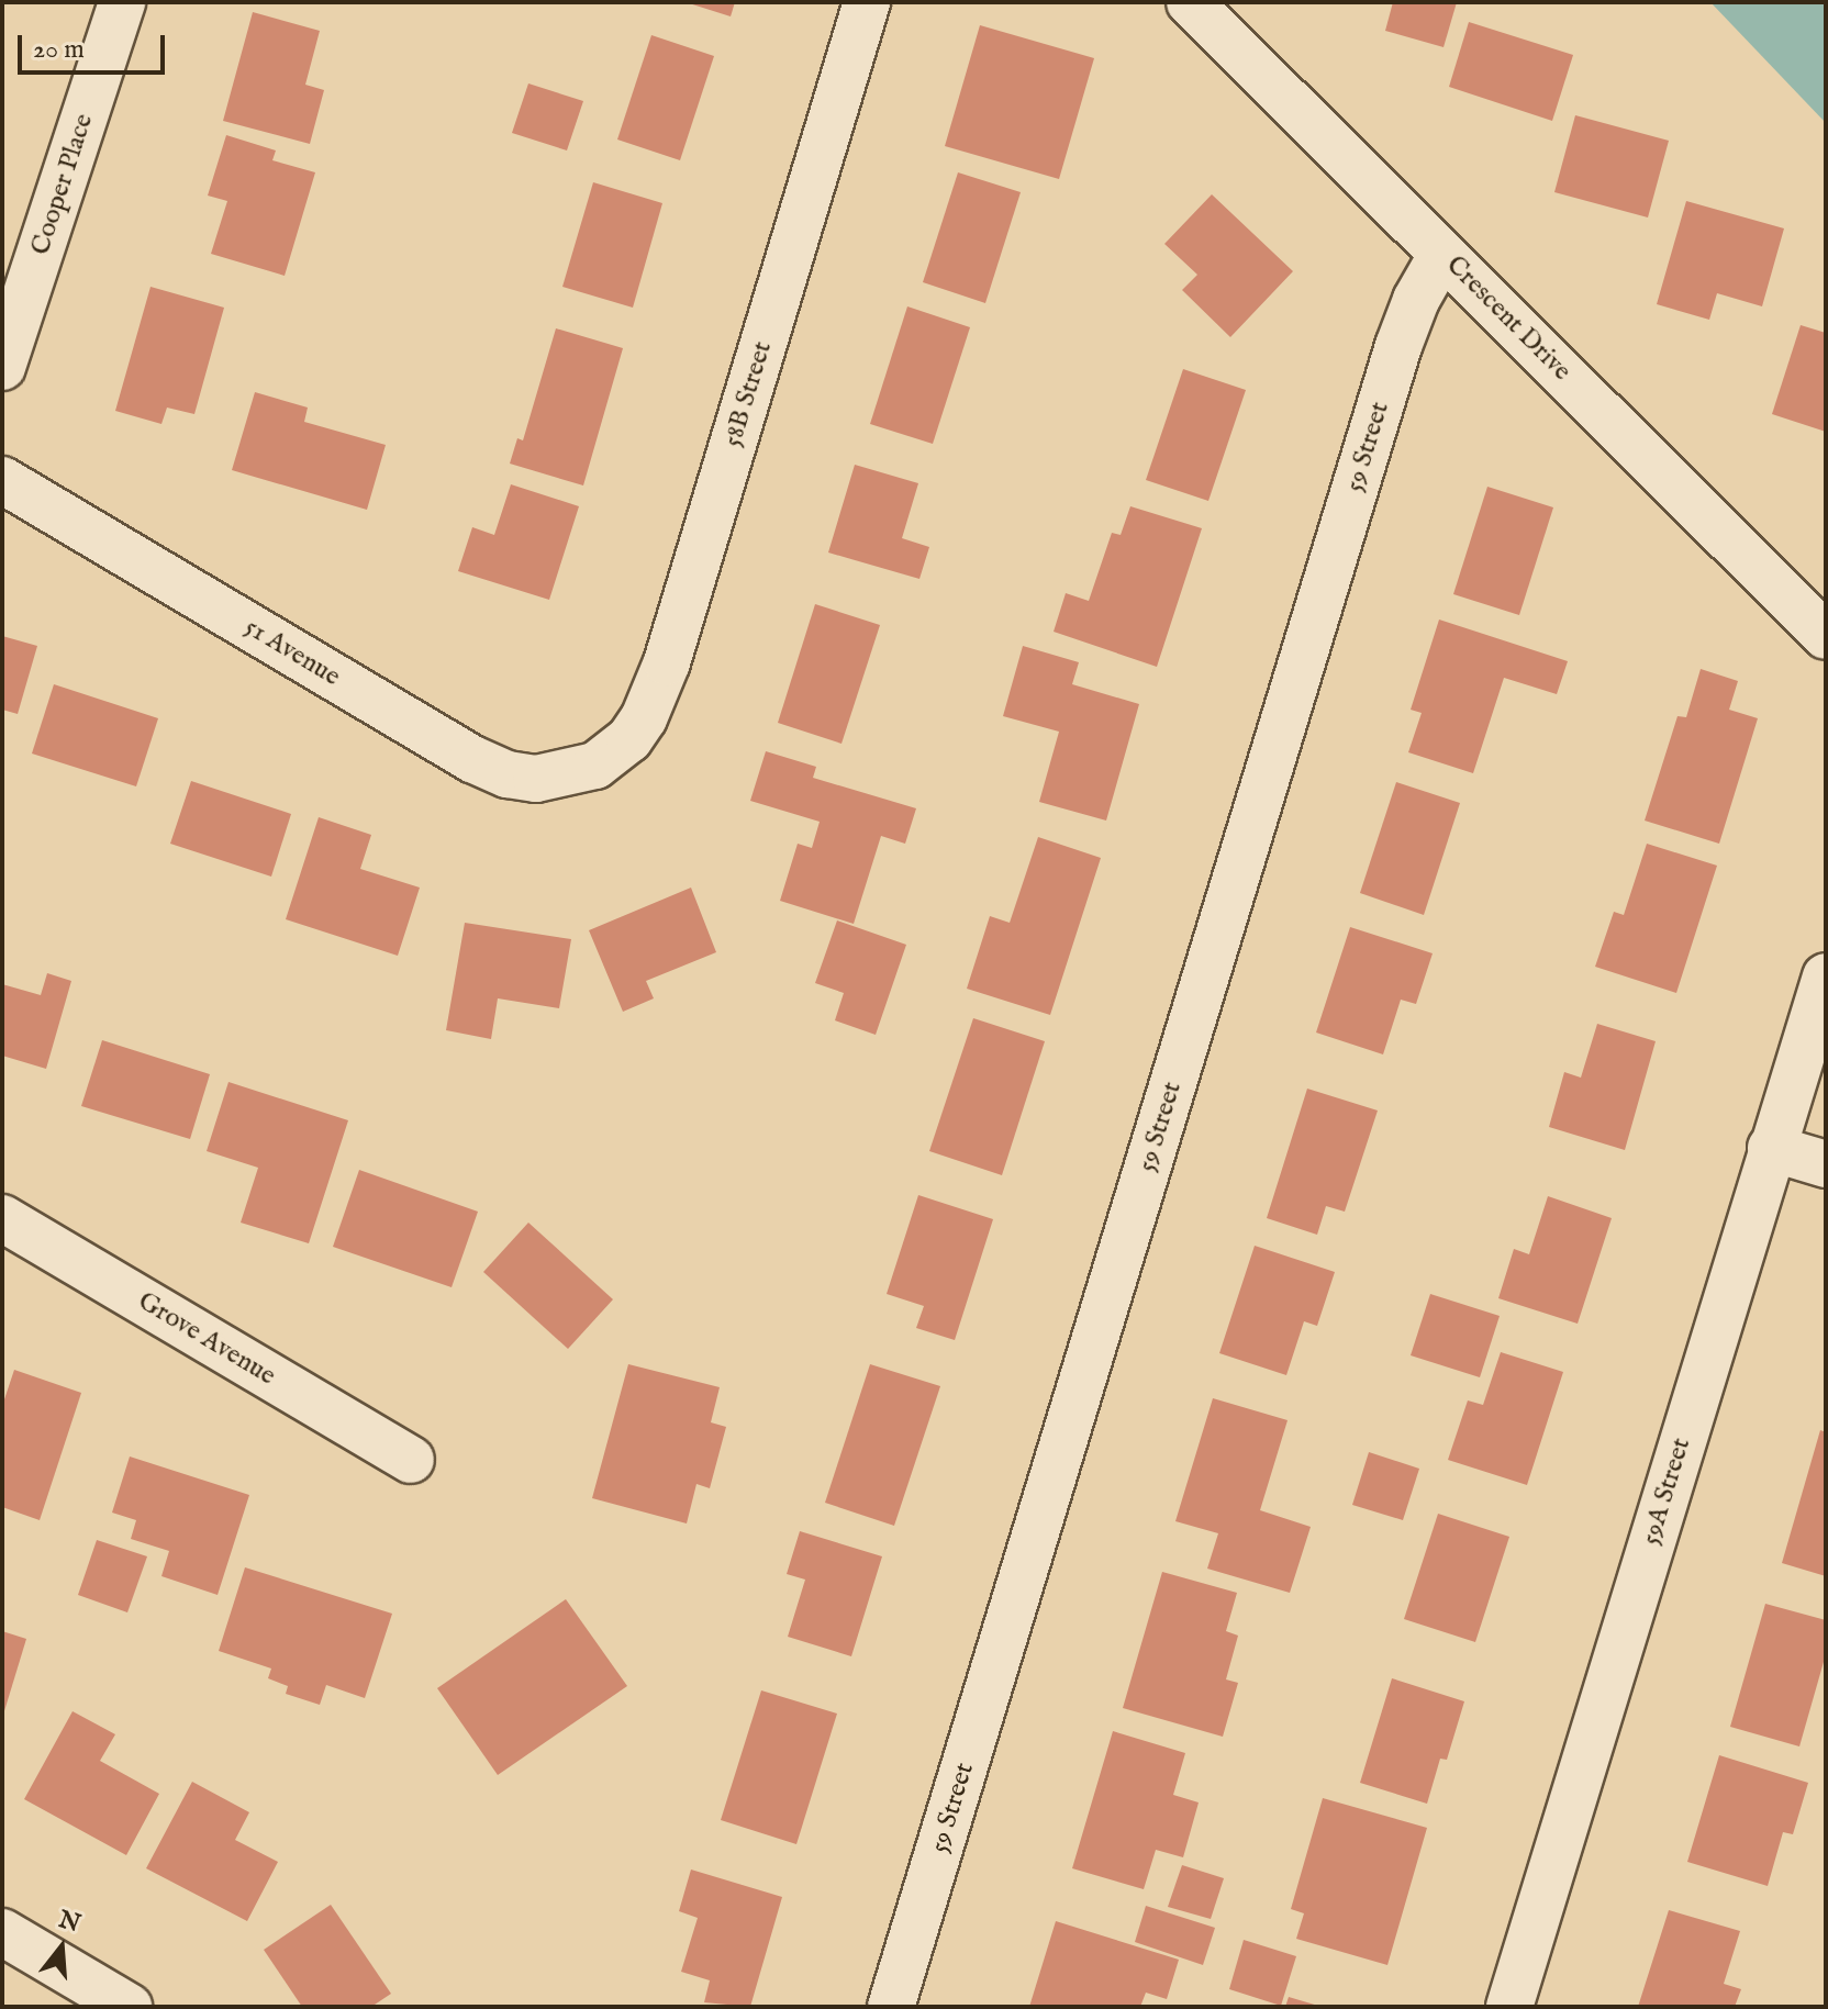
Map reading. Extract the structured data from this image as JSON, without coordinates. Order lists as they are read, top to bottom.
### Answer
{
  "streets": {
    "street": [
      "Cooper Place",
      "Crescent Drive",
      "58B Street",
      "59 Street",
      "51 Avenue",
      "Grove Avenue",
      "59A Street"
    ]
  },
  "crossings": [
    ["Crescent Drive", "59 Street"],
    ["58B Street", "51 Avenue"]
  ],
  "scale_bar": "20 m",
  "north": "top"
}
